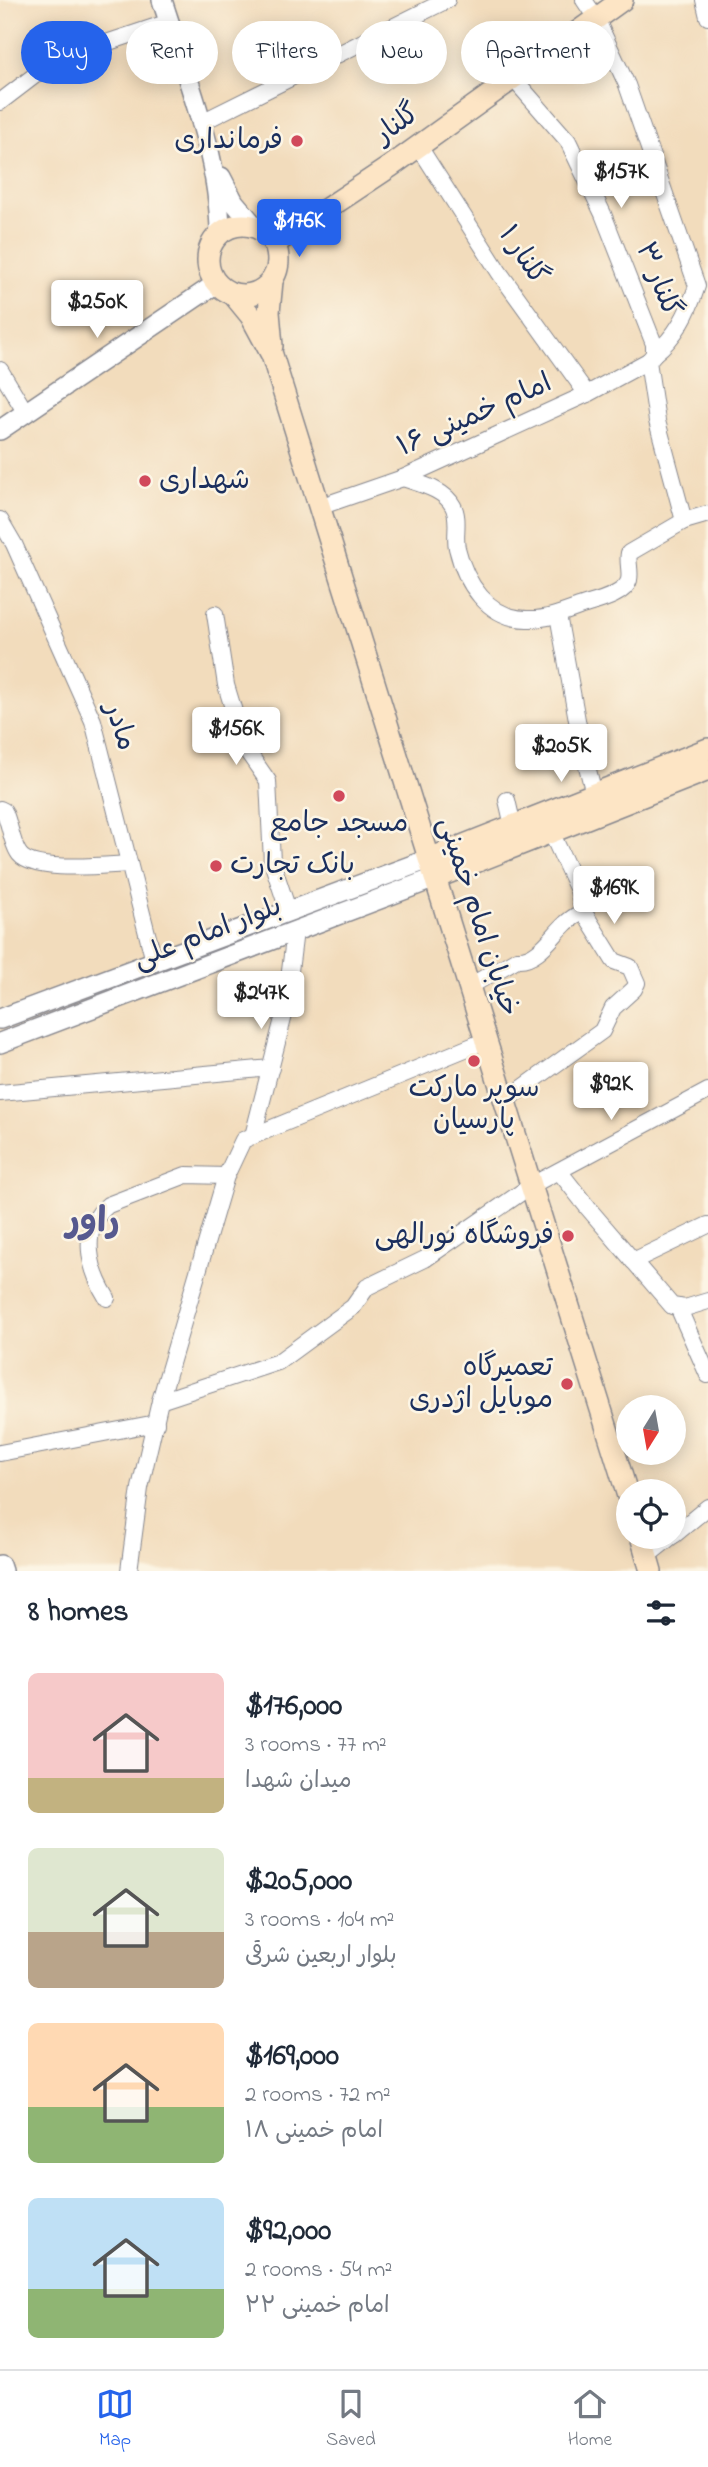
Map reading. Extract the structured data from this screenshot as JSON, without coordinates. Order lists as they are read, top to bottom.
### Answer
{
  "streets": {
    "main road": ["گلنار", "خیابان امام خمینی"],
    "street": [
      "گلنار ۱",
      "گلنار ۳",
      "امام خمینی ۱۶",
      "مادر",
      "بلوار امام علی"
    ]
  },
  "crossings": [
    ["گلنار", "گلنار ۱"],
    ["گلنار", "امام خمینی ۱۶"],
    ["گلنار ۱", "امام خمینی ۱۶"],
    ["گلنار ۳", "امام خمینی ۱۶"],
    ["امام خمینی ۱۶", "خیابان امام خمینی"],
    ["مادر", "بلوار امام علی"],
    ["خیابان امام خمینی", "بلوار امام علی"]
  ],
  "districts": ["راور"],
  "places": [
    "فرمانداری",
    "شهداری",
    "مسجد جامع",
    "بانک تجارت",
    "سوپر مارکت پارسیان",
    "فروشگاه نورالهی",
    "تعمیرگاه موبایل اژدری"
  ],
  "north": "bottom",
  "page": {
    "chip": [
      "Buy",
      "Rent",
      "Filters",
      "New",
      "Apartment"
    ],
    "price": [
      "$157K",
      "$176K",
      "$250K",
      "$156K",
      "$205K",
      "$169K",
      "$247K",
      "$92K"
    ],
    "heading": "8 homes",
    "list": [
      {
        "name": "$176,000",
        "note": "3 rooms · 77 m² · میدان شهدا"
      },
      {
        "name": "$205,000",
        "note": "3 rooms · 104 m² · بلوار اربعین شرقی"
      },
      {
        "name": "$169,000",
        "note": "2 rooms · 72 m² · امام خمینی ۱۸"
      },
      {
        "name": "$92,000",
        "note": "2 rooms · 54 m² · امام خمینی ۲۲"
      }
    ],
    "tabs": ["Map", "Saved", "Home"]
  }
}
